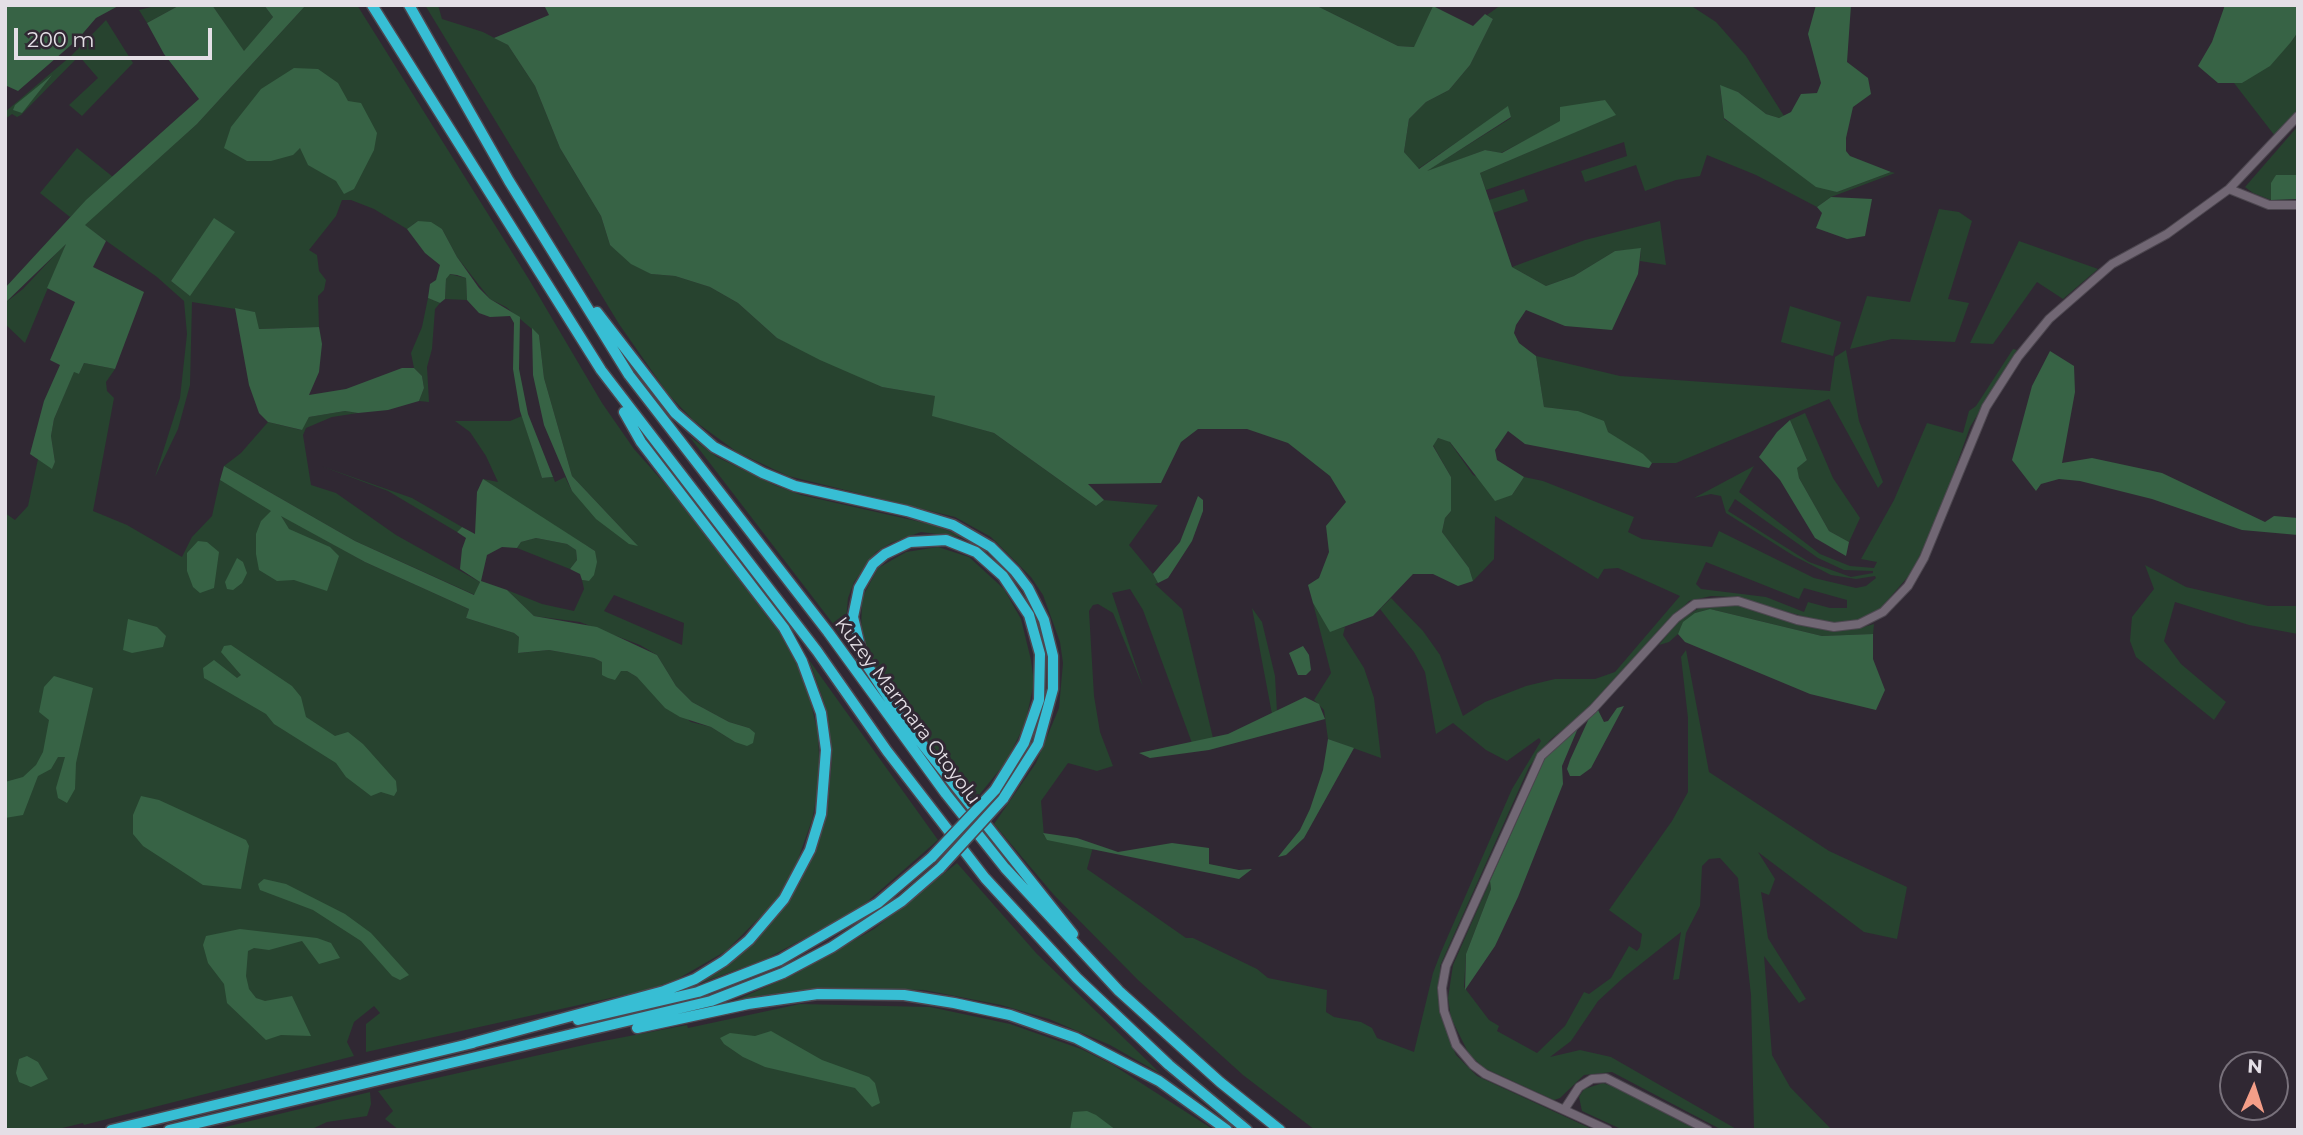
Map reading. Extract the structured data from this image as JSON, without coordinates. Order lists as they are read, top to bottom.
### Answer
{
  "streets": {
    "highway": ["Kuzey Marmara Otoyolu"]
  },
  "scale_bar": "200 m",
  "north": "top"
}
